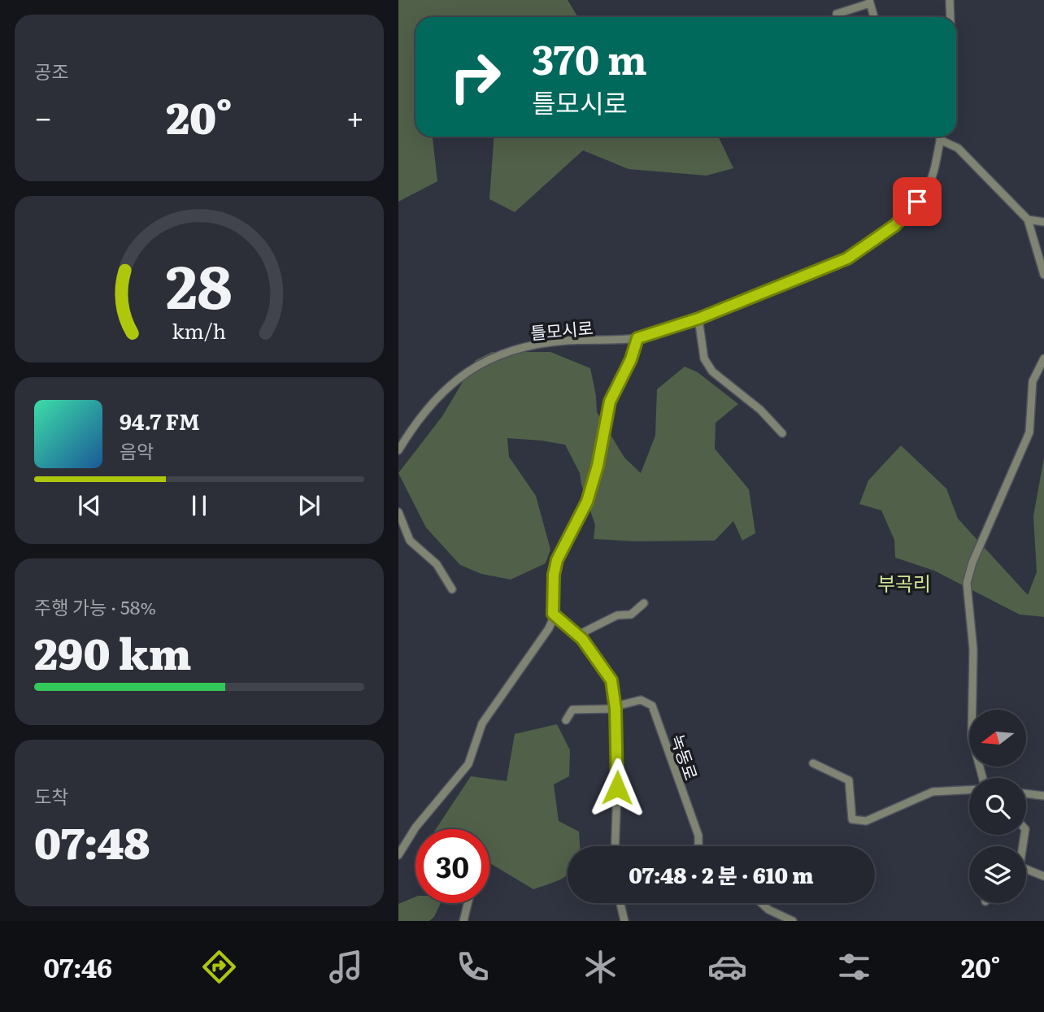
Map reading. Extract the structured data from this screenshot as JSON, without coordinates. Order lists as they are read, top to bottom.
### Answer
{
  "streets": {
    "street": ["틀모시로", "녹동로"]
  },
  "districts": ["부곡리"],
  "north": "left",
  "page": {
    "tile": [
      "공조",
      ["주행 가능 · 58%", "290 km"],
      ["도착", "07:48"]
    ],
    "turn": ["370 m", "틀모시로"],
    "heat": ["−", "20°", "+"],
    "song": ["94.7 FM", "음악"],
    "limit": "30",
    "trip": "07:48 · 2 분 · 610 m",
    "tabs": ["07:46", "20°"],
    "gauge": ["28", "km/h"]
  }
}
